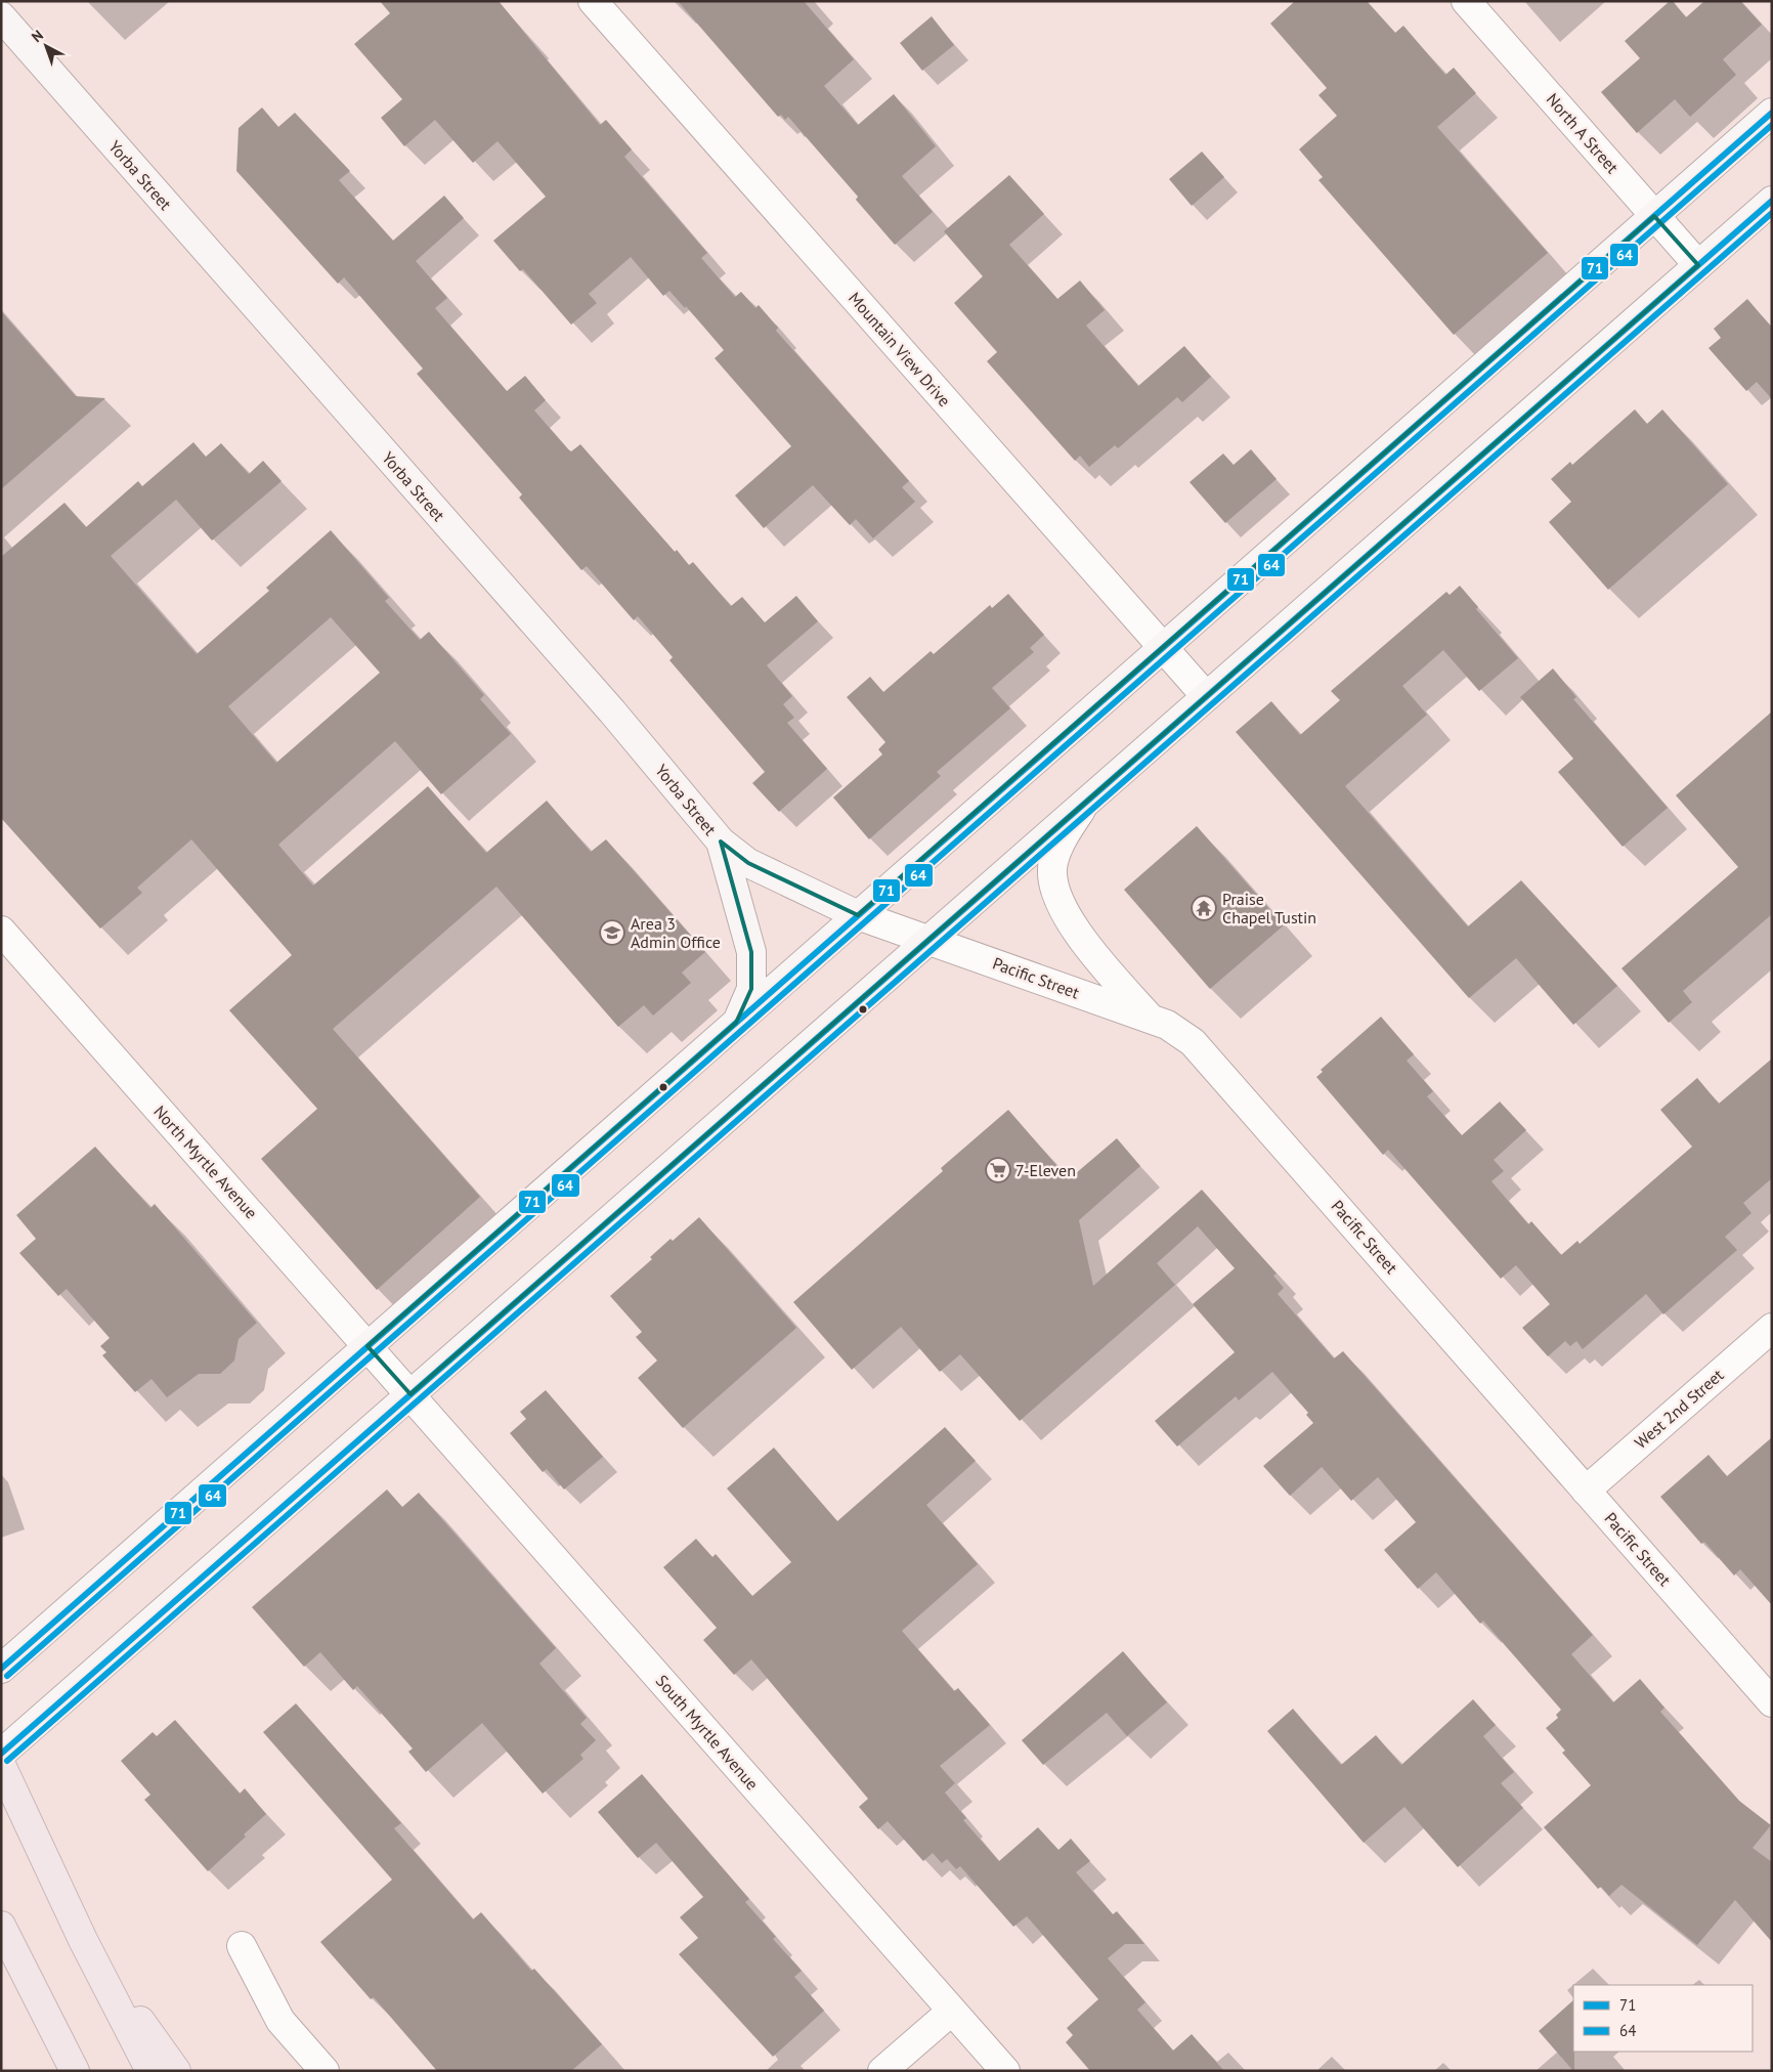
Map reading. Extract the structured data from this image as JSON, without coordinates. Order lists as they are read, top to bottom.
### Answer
{
  "streets": {
    "main road": ["Yorba Street"],
    "street": [
      "North A Street",
      "Mountain View Drive",
      "Pacific Street",
      "North Myrtle Avenue",
      "West 2nd Street",
      "South Myrtle Avenue"
    ]
  },
  "crossings": [
    ["Yorba Street", "Pacific Street"],
    ["Pacific Street", "West 2nd Street"],
    ["North Myrtle Avenue", "South Myrtle Avenue"]
  ],
  "places": {
    "temple": ["Praise Chapel Tustin"],
    "school or university": ["Area 3 Admin Office"],
    "supermarket": ["7-Eleven"]
  },
  "lines": ["transit line 71", "transit line 64"],
  "legend": ["71", "64"],
  "north": "top left"
}
